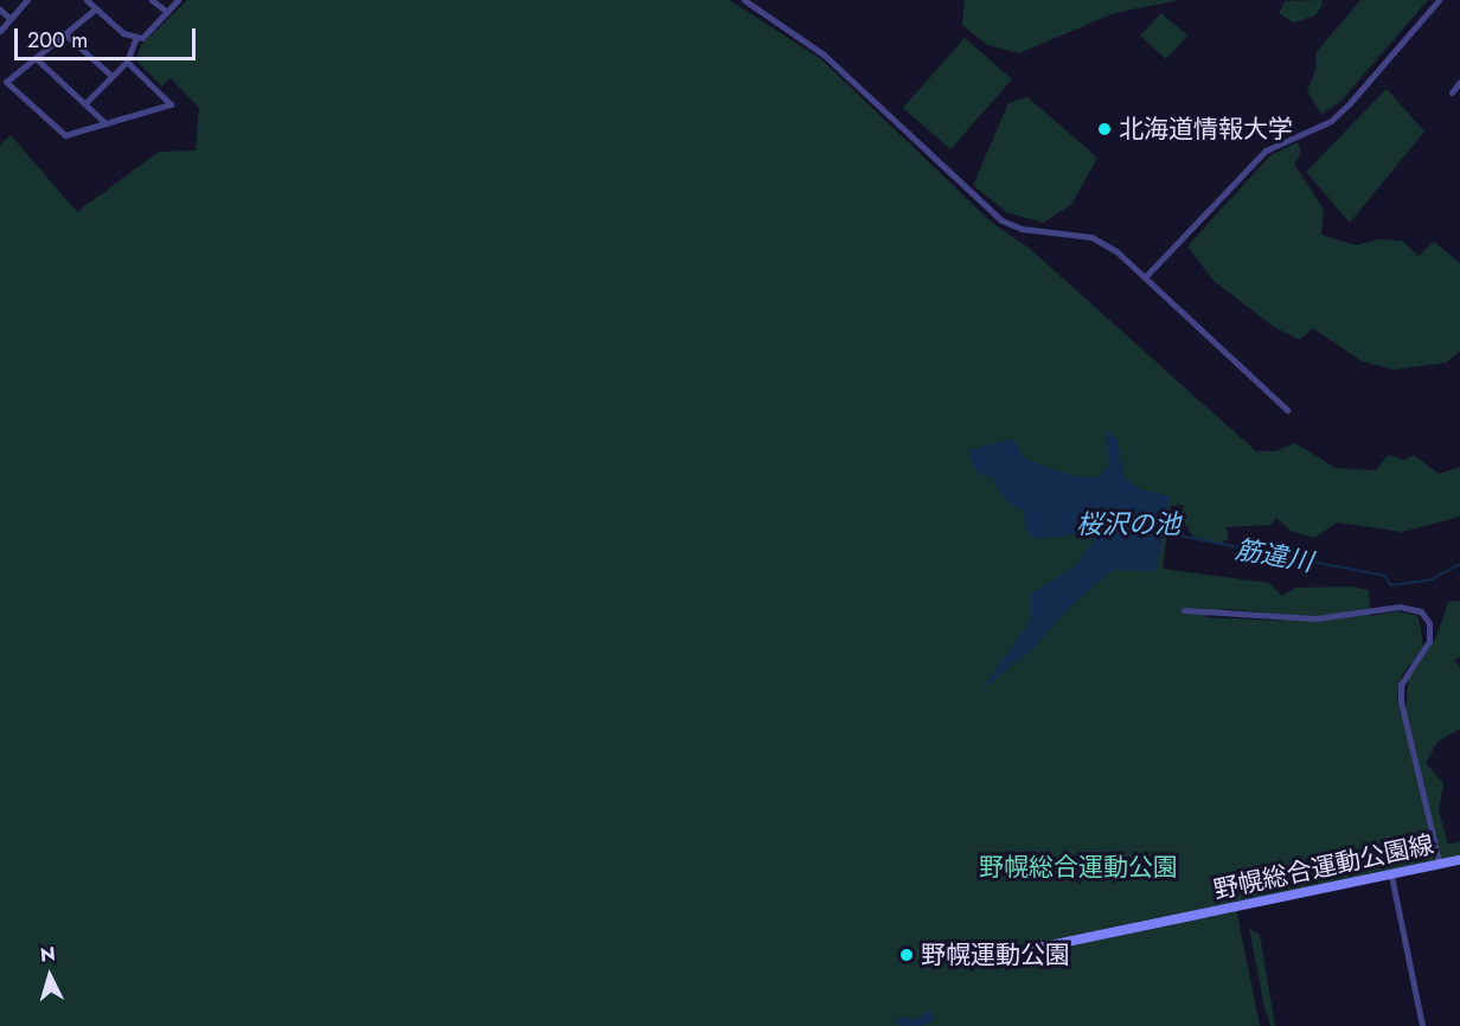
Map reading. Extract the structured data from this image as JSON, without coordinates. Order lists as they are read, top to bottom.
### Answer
{
  "streets": {
    "main road": ["野幌総合運動公園線"]
  },
  "water": ["桜沢の池", "筋違川"],
  "parks": ["野幌総合運動公園"],
  "places": ["北海道情報大学", "野幌運動公園"],
  "scale_bar": "200 m",
  "north": "top"
}
